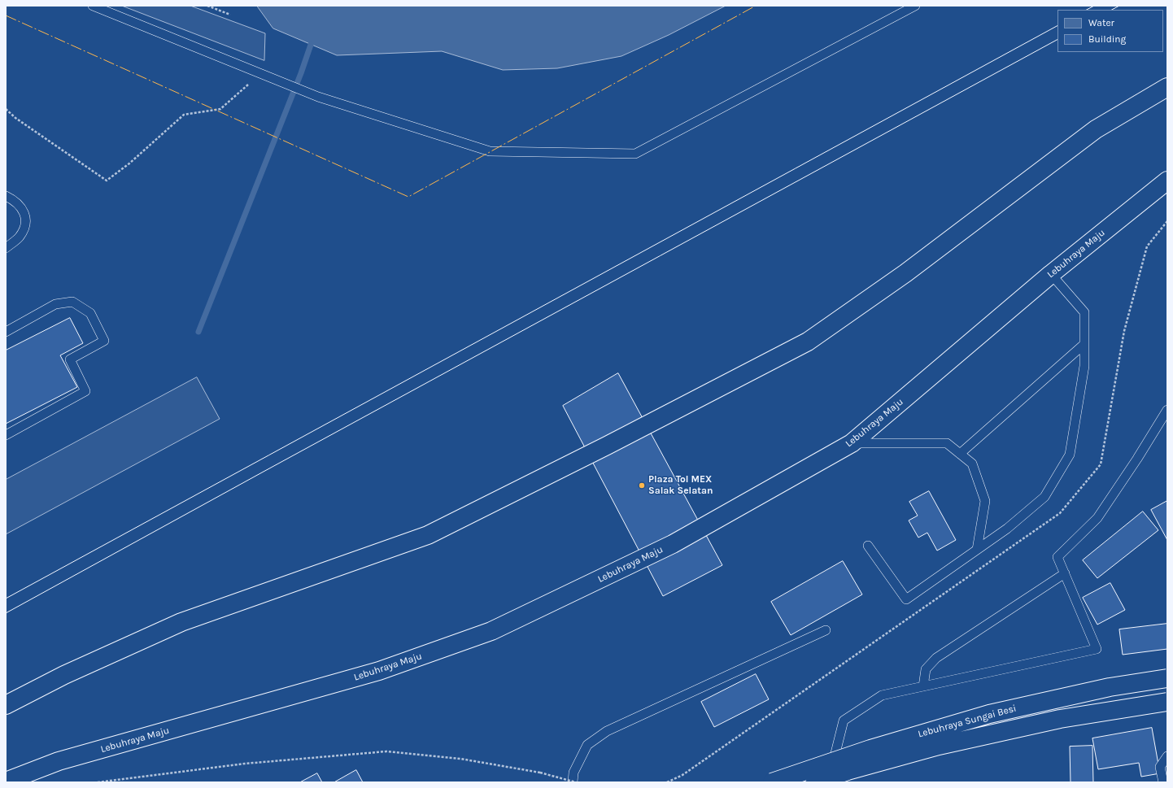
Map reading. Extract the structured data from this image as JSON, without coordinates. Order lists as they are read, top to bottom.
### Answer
{
  "streets": {
    "highway": ["Lebuhraya Maju", "Lebuhraya Sungai Besi"]
  },
  "places": ["Plaza Tol MEX Salak Selatan"],
  "legend": ["Water", "Building"]
}
